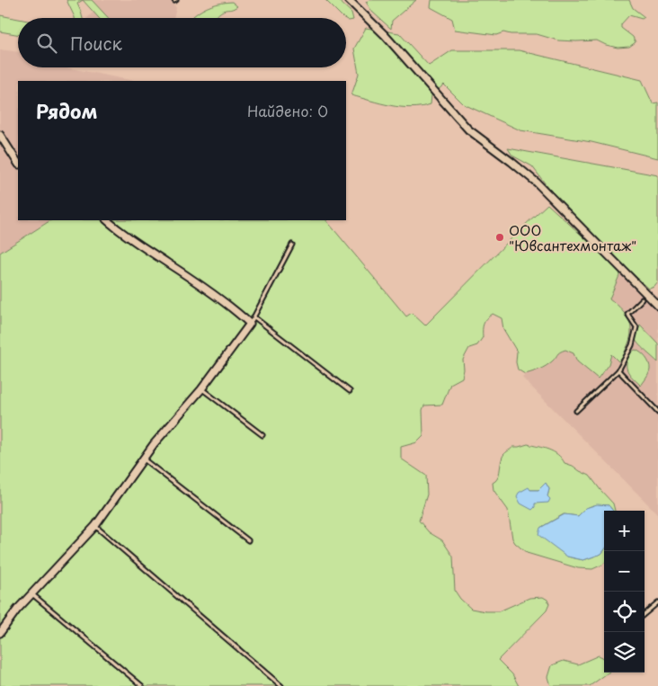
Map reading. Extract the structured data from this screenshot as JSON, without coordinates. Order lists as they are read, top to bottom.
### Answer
{
  "places": ["ООО \"Ювсантехмонтаж\""],
  "page": {
    "search": "Поиск",
    "heading": ["Рядом", "Найдено: 0"],
    "map_buttons": ["+", "−"]
  }
}
